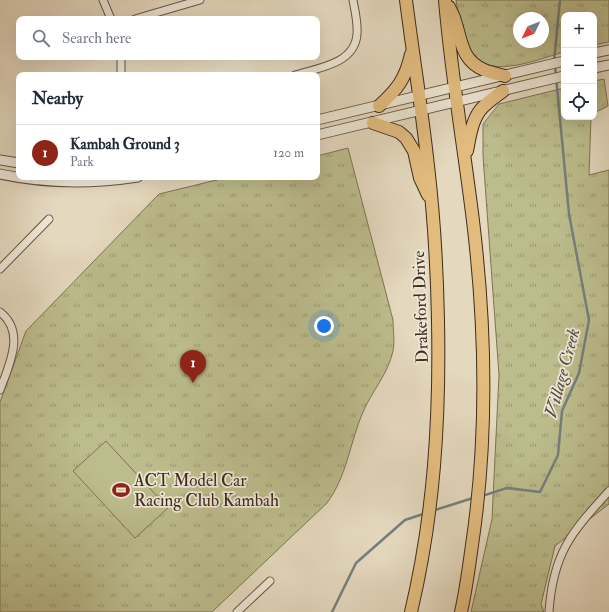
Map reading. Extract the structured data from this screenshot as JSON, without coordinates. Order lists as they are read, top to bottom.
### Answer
{
  "streets": {
    "highway": ["Drakeford Drive"]
  },
  "water": ["Village Creek"],
  "places": {
    "sports": ["ACT Model Car Racing Club Kambah"]
  },
  "north": "bottom left",
  "page": {
    "map_buttons": ["+", "−"],
    "search": "Search here",
    "heading": "Nearby",
    "list": [
      {
        "mark": "1",
        "name": "Kambah Ground 3",
        "note": "Park",
        "value": "120 m"
      }
    ],
    "pins": "1"
  }
}
